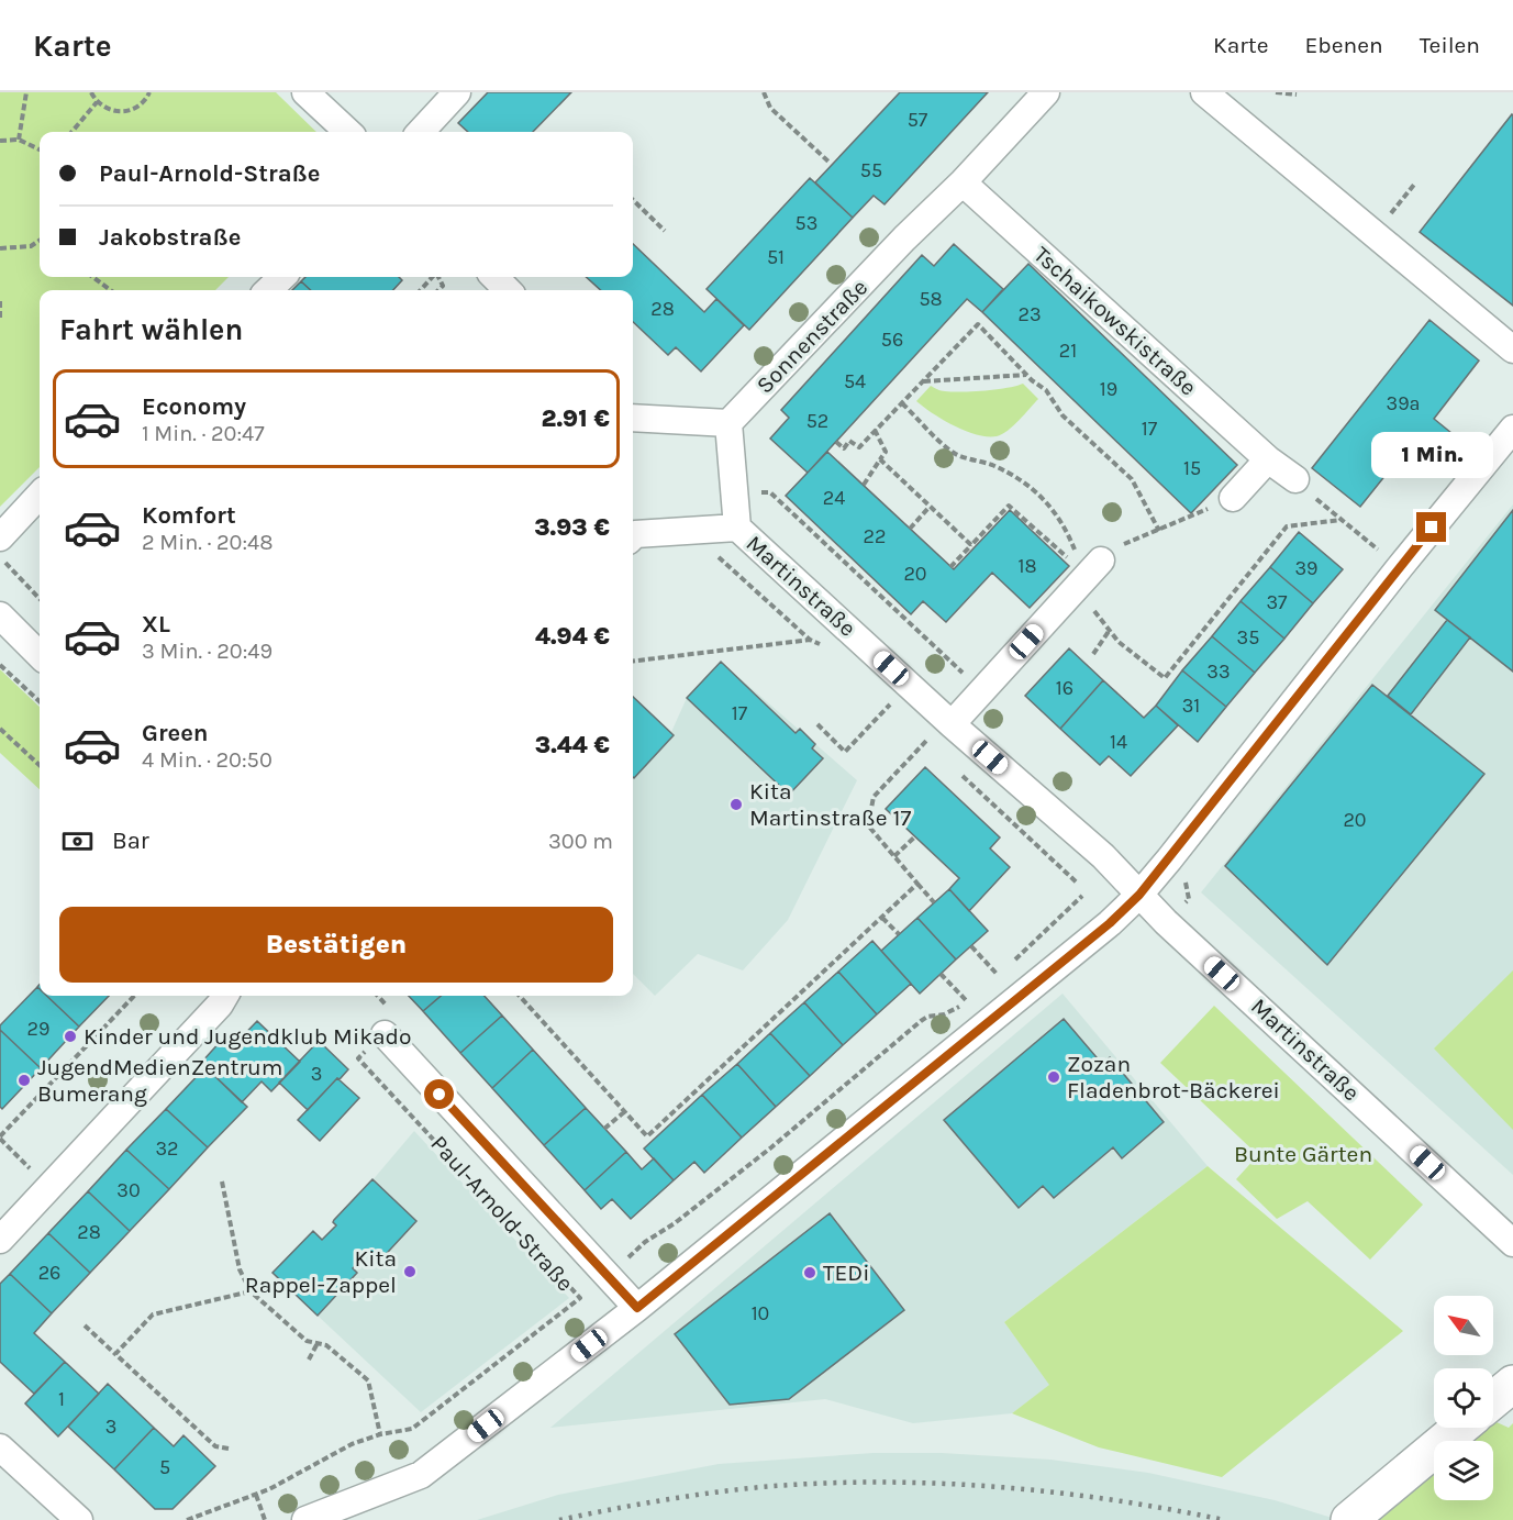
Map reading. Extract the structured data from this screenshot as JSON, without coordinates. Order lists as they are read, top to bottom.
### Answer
{
  "streets": {
    "street": [
      "Tschaikowskistraße",
      "Sonnenstraße",
      "Martinstraße",
      "Paul-Arnold-Straße"
    ]
  },
  "crossings": [
    ["Tschaikowskistraße", "Sonnenstraße"]
  ],
  "parks": ["Bunte Gärten"],
  "places": [
    "Kita Martinstraße 17",
    "Kinder und Jugendklub Mikado",
    "Zozan Fladenbrot-Bäckerei",
    "JugendMedienZentrum Bumerang",
    "Kita Rappel-Zappel",
    "TEDi"
  ],
  "house_numbers": [
    "57",
    "55",
    "53",
    "51",
    "58",
    "28",
    "23",
    "56",
    "21",
    "54",
    "19",
    "39a",
    "52",
    "17",
    "15",
    "24",
    "22",
    "18",
    "39",
    "20",
    "37",
    "35",
    "33",
    "16",
    "31",
    "17",
    "14",
    "20",
    "29",
    "3",
    "32",
    "30",
    "28",
    "26",
    "10",
    "1",
    "3",
    "5"
  ],
  "north": "top left",
  "page": {
    "header": "Karte",
    "nav": ["Karte", "Ebenen", "Teilen"],
    "banner": ["Paul-Arnold-Straße", "Jakobstraße"],
    "heading": "Fahrt wählen",
    "list": [
      {
        "name": "Economy",
        "note": "1 Min. · 20:47",
        "value": "2.91 €"
      },
      {
        "name": "Komfort",
        "note": "2 Min. · 20:48",
        "value": "3.93 €"
      },
      {
        "name": "XL",
        "note": "3 Min. · 20:49",
        "value": "4.94 €"
      },
      {
        "name": "Green",
        "note": "4 Min. · 20:50",
        "value": "3.44 €"
      }
    ],
    "bubble": "1 Min.",
    "pay": ["Bar", "300 m"],
    "buttons": "Bestätigen"
  }
}
